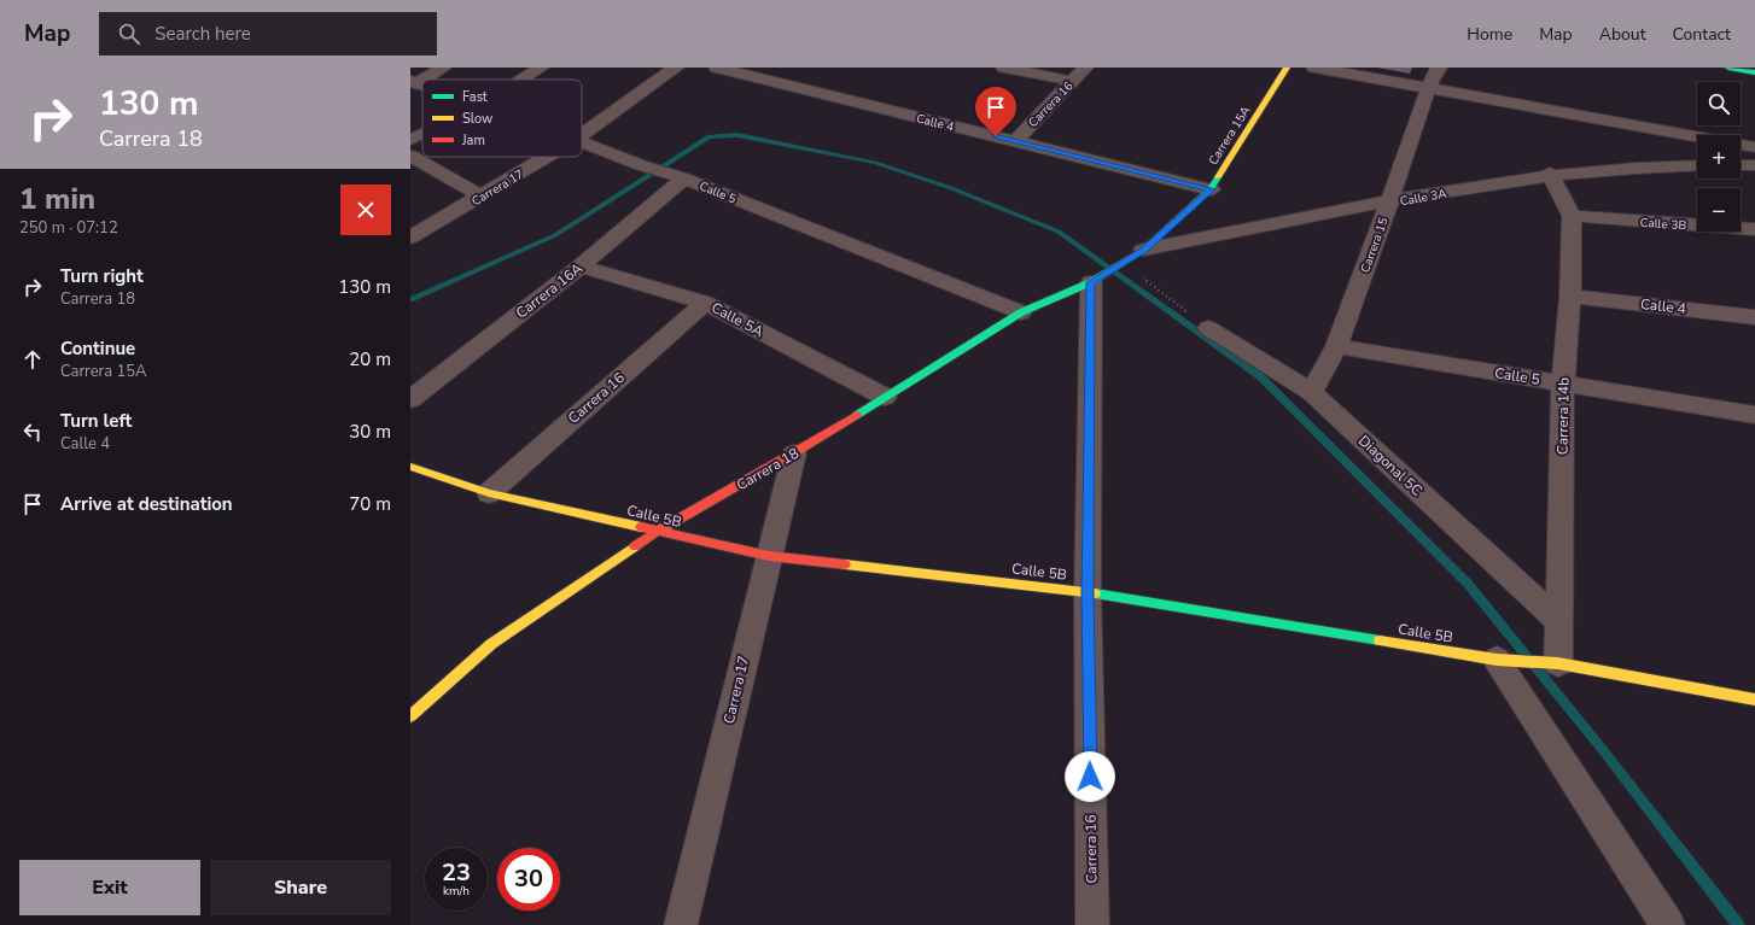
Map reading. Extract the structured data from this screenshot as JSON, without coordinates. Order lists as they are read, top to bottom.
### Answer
{
  "streets": {
    "street": [
      "Carrera 16",
      "Calle 4",
      "Carrera 15A",
      "Carrera 17",
      "Calle 5",
      "Calle 3A",
      "Calle 3B",
      "Carrera 15",
      "Carrera 16A",
      "Calle 5A",
      "Carrera 14b",
      "Diagonal 5C",
      "Carrera 18",
      "Calle 5B"
    ]
  },
  "crossings": [
    ["Carrera 16", "Calle 4"],
    ["Carrera 16", "Calle 5A"],
    ["Carrera 16", "Carrera 18"],
    ["Carrera 16", "Calle 5B"],
    ["Calle 4", "Carrera 15A"],
    ["Calle 4", "Carrera 14b"],
    ["Carrera 15A", "Calle 3A"],
    ["Carrera 15A", "Carrera 18"],
    ["Carrera 17", "Carrera 18"],
    ["Carrera 17", "Calle 5B"],
    ["Calle 5", "Carrera 15"],
    ["Calle 5", "Carrera 16A"],
    ["Calle 5", "Carrera 14b"],
    ["Calle 5", "Carrera 18"],
    ["Calle 3A", "Carrera 15"],
    ["Calle 3A", "Carrera 14b"],
    ["Calle 3A", "Carrera 18"],
    ["Calle 3B", "Carrera 14b"],
    ["Carrera 15", "Diagonal 5C"],
    ["Carrera 16A", "Calle 5A"],
    ["Calle 5A", "Carrera 18"],
    ["Carrera 14b", "Diagonal 5C"],
    ["Carrera 14b", "Calle 5B"],
    ["Carrera 18", "Calle 5B"]
  ],
  "legend": ["Fast", "Slow", "Jam"],
  "page": {
    "header": "Map",
    "search": "Search here",
    "nav": [
      "Home",
      "Map",
      "About",
      "Contact"
    ],
    "turn": ["130 m", "Carrera 18"],
    "map_buttons": ["+", "−"],
    "heading": ["1 min", "250 m · 07:12"],
    "list": [
      {
        "name": "Turn right",
        "note": "Carrera 18",
        "value": "130 m"
      },
      {
        "name": "Continue",
        "note": "Carrera 15A",
        "value": "20 m"
      },
      {
        "name": "Turn left",
        "note": "Calle 4",
        "value": "30 m"
      },
      {
        "name": "Arrive at destination",
        "value": "70 m"
      }
    ],
    "speed": "23 km/h",
    "limit": "30",
    "buttons": ["Exit", "Share"]
  }
}
